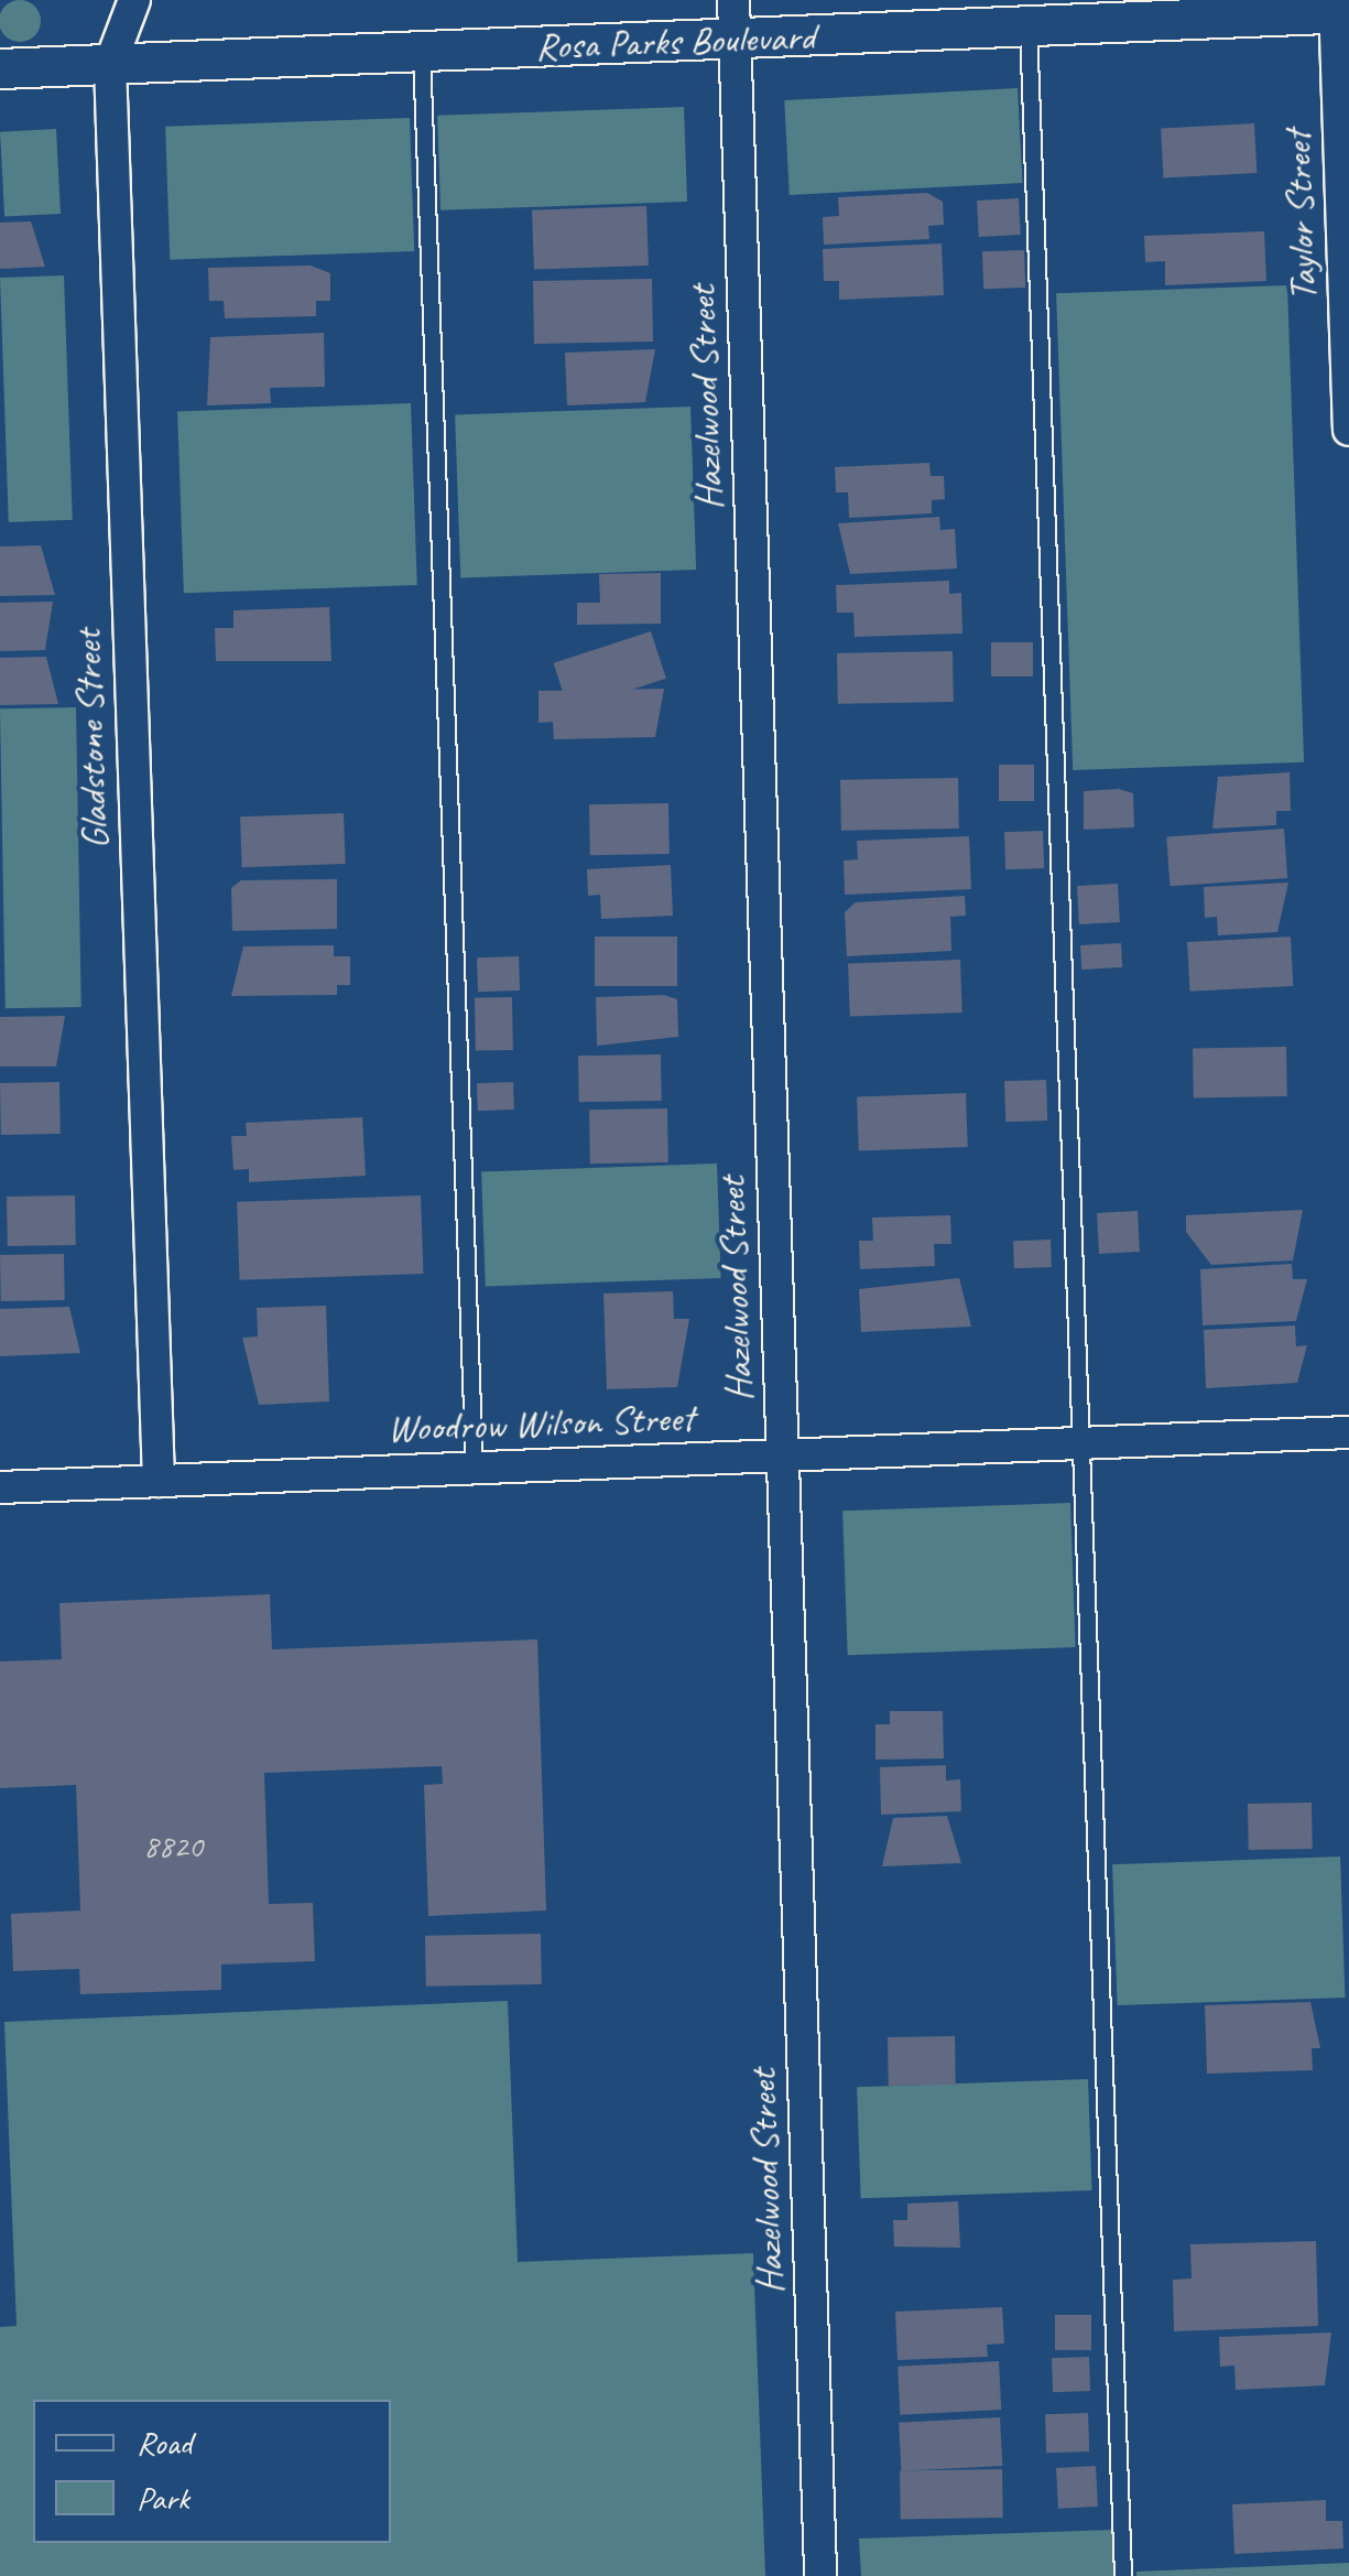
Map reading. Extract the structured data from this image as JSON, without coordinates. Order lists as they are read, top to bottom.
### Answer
{
  "streets": {
    "street": [
      "Rosa Parks Boulevard",
      "Taylor Street",
      "Hazelwood Street",
      "Gladstone Street",
      "Woodrow Wilson Street"
    ]
  },
  "crossings": [
    ["Rosa Parks Boulevard", "Taylor Street"],
    ["Rosa Parks Boulevard", "Hazelwood Street"],
    ["Rosa Parks Boulevard", "Gladstone Street"],
    ["Hazelwood Street", "Woodrow Wilson Street"],
    ["Gladstone Street", "Woodrow Wilson Street"]
  ],
  "house_numbers": ["8820"],
  "legend": ["Road", "Park"]
}
